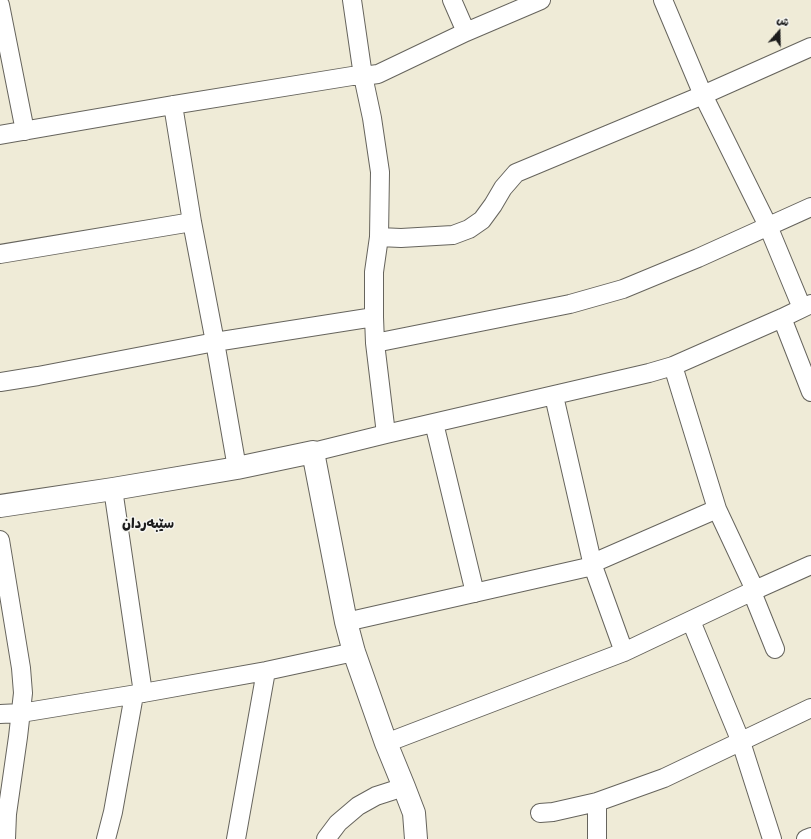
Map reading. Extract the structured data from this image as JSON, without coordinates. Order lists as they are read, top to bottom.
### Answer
{
  "districts": ["سێبەردان"],
  "north": "top"
}
